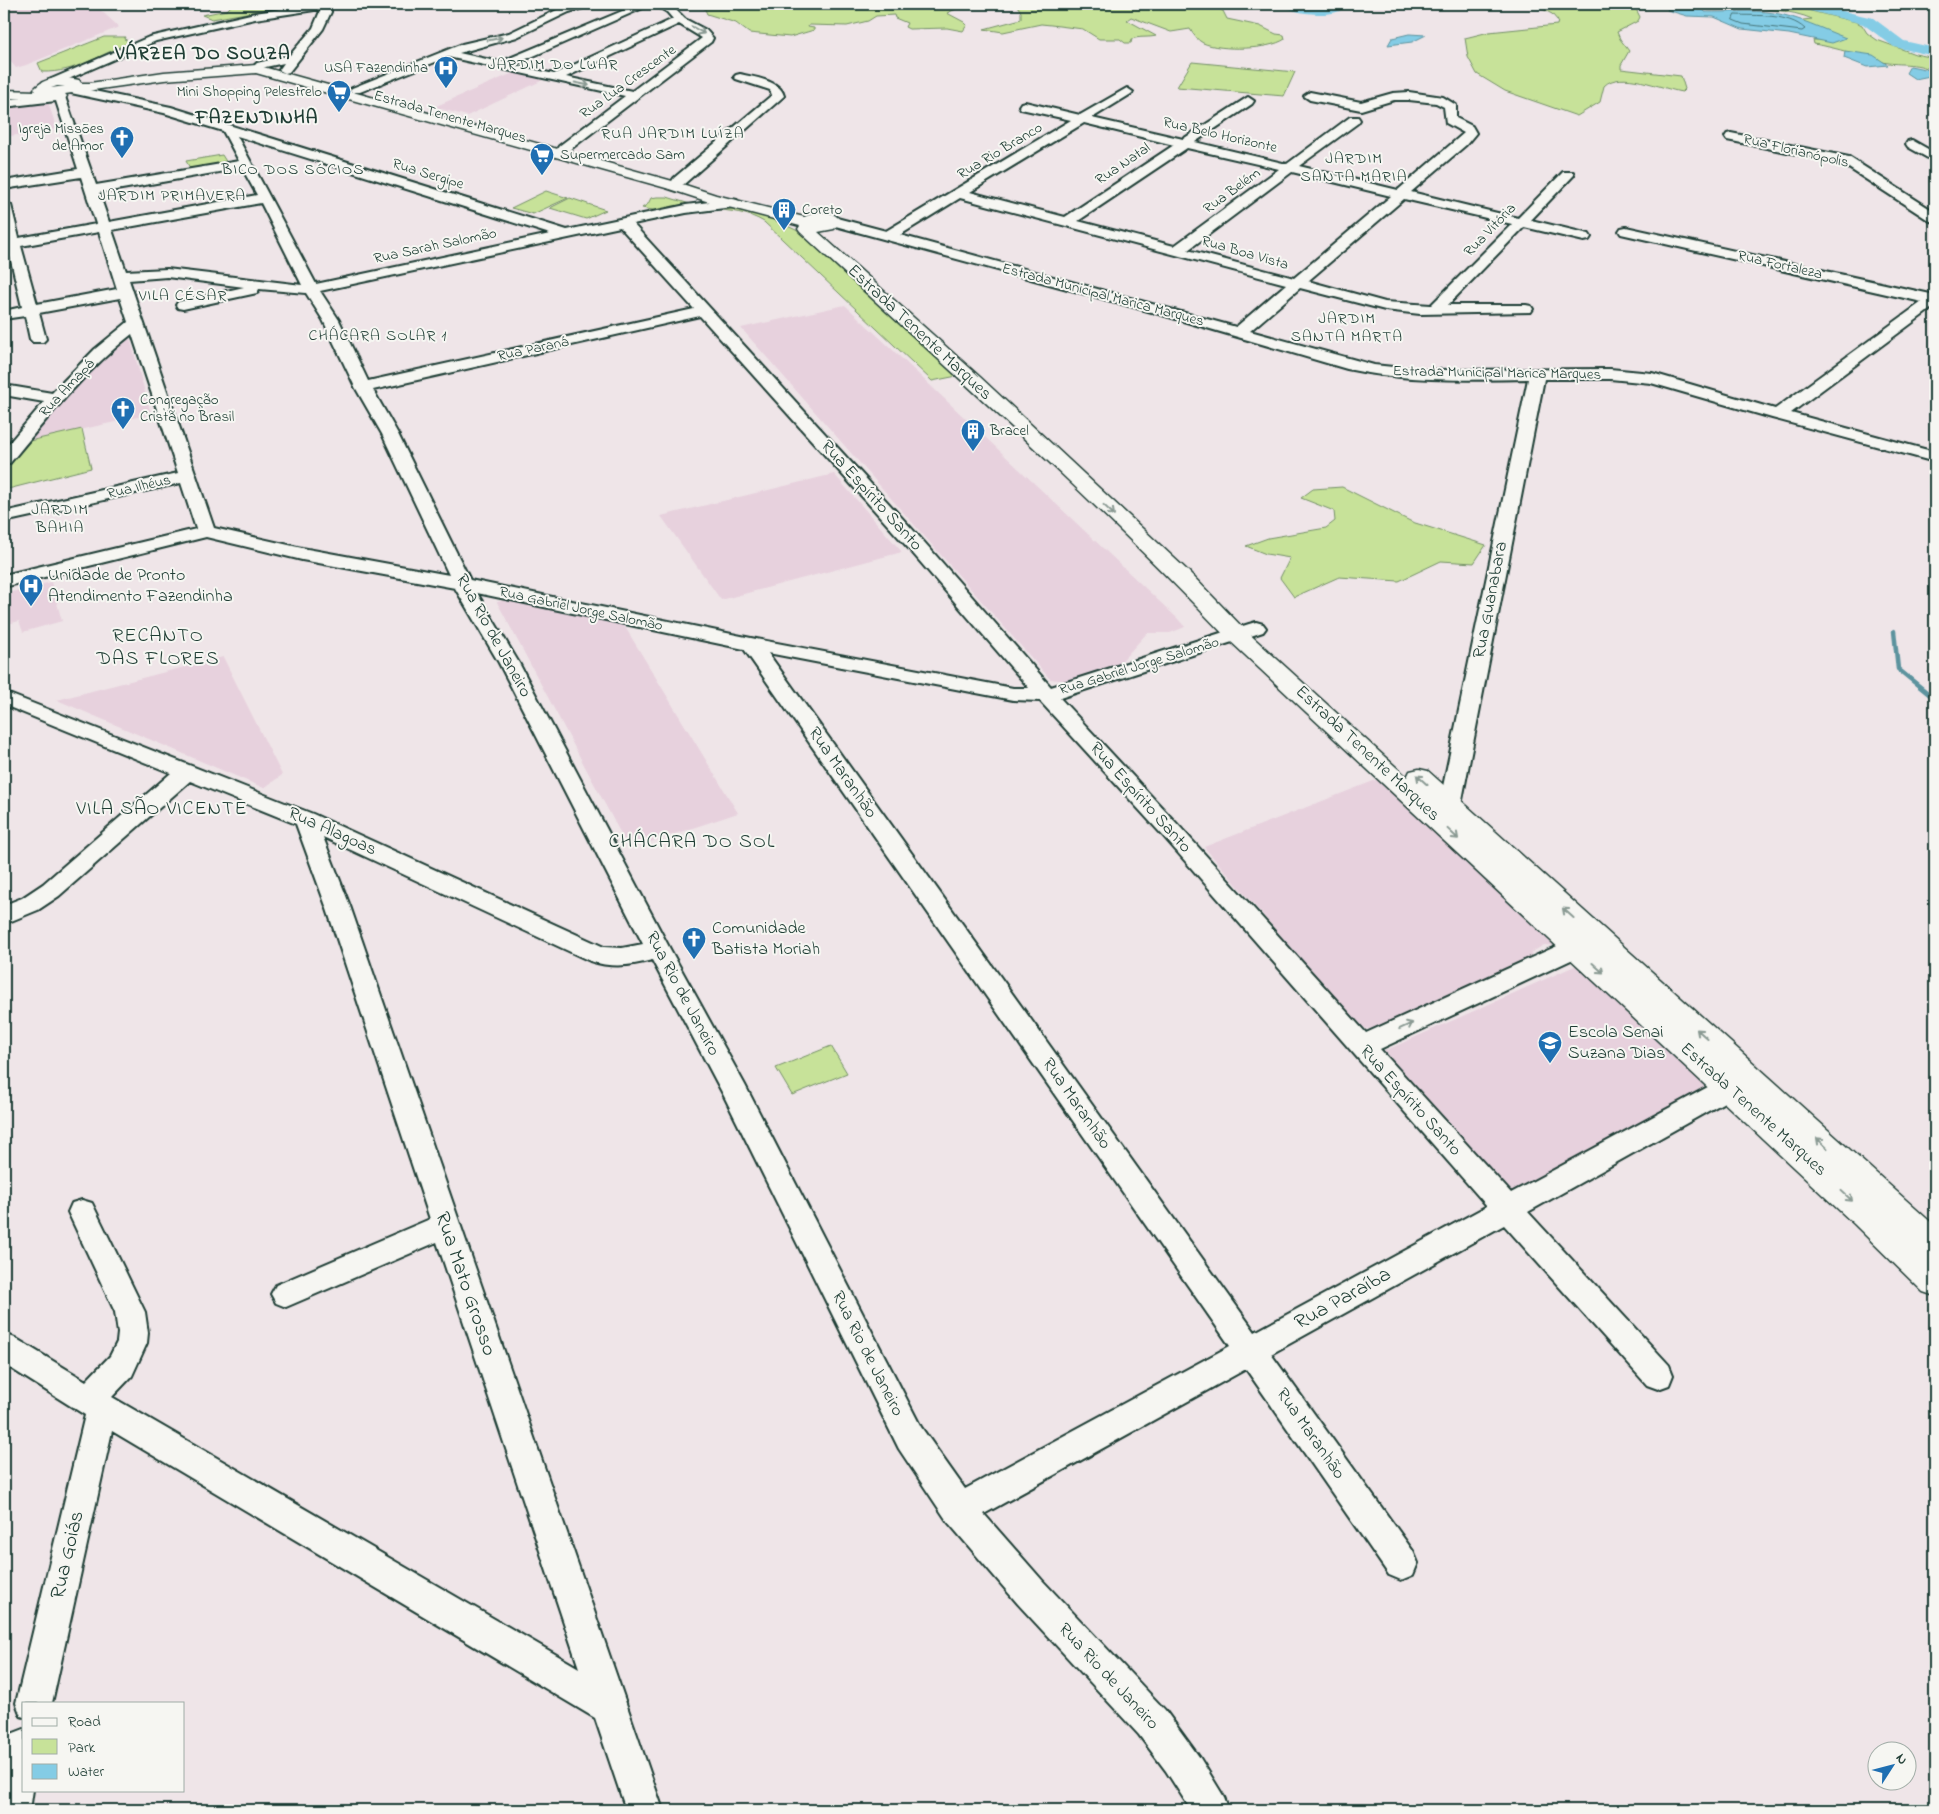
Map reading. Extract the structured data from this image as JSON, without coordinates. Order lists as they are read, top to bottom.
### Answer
{
  "streets": {
    "main road": ["Estrada Tenente Marques"],
    "street": [
      "Rua Lua Crescente",
      "Rua Belo Horizonte",
      "Rua Rio Branco",
      "Rua Florianópolis",
      "Rua Natal",
      "Rua Sergipe",
      "Rua Belém",
      "Rua Vitória",
      "Rua Sarah Salomão",
      "Rua Boa Vista",
      "Rua Fortaleza",
      "Estrada Municipal Marica Marques",
      "Rua Paraná",
      "Rua Amapá",
      "Rua Ilhéus",
      "Rua Espírito Santo",
      "Rua Guanabara",
      "Rua Gabriel Jorge Salomão",
      "Rua Rio de Janeiro",
      "Rua Maranhão",
      "Rua Alagoas",
      "Rua Mato Grosso",
      "Rua Paraíba",
      "Rua Goiás"
    ]
  },
  "crossings": [
    ["Rua Lua Crescente", "Estrada Tenente Marques"],
    ["Estrada Tenente Marques", "Rua Sergipe"],
    ["Estrada Tenente Marques", "Estrada Municipal Marica Marques"],
    ["Estrada Tenente Marques", "Rua Guanabara"],
    ["Estrada Tenente Marques", "Rua Gabriel Jorge Salomão"],
    ["Estrada Tenente Marques", "Rua Paraíba"],
    ["Rua Belo Horizonte", "Rua Rio Branco"],
    ["Rua Belo Horizonte", "Rua Natal"],
    ["Rua Belo Horizonte", "Rua Belém"],
    ["Rua Belo Horizonte", "Rua Vitória"],
    ["Rua Rio Branco", "Rua Boa Vista"],
    ["Rua Rio Branco", "Estrada Municipal Marica Marques"],
    ["Rua Natal", "Rua Boa Vista"],
    ["Rua Sergipe", "Rua Sarah Salomão"],
    ["Rua Sergipe", "Rua Espírito Santo"],
    ["Rua Sergipe", "Rua Rio de Janeiro"],
    ["Rua Belém", "Rua Boa Vista"],
    ["Rua Vitória", "Rua Boa Vista"],
    ["Rua Sarah Salomão", "Rua Rio de Janeiro"],
    ["Estrada Municipal Marica Marques", "Rua Guanabara"],
    ["Rua Paraná", "Rua Espírito Santo"],
    ["Rua Paraná", "Rua Rio de Janeiro"],
    ["Rua Espírito Santo", "Rua Gabriel Jorge Salomão"],
    ["Rua Espírito Santo", "Rua Paraíba"],
    ["Rua Gabriel Jorge Salomão", "Rua Rio de Janeiro"],
    ["Rua Gabriel Jorge Salomão", "Rua Maranhão"],
    ["Rua Rio de Janeiro", "Rua Alagoas"],
    ["Rua Rio de Janeiro", "Rua Paraíba"],
    ["Rua Maranhão", "Rua Paraíba"],
    ["Rua Alagoas", "Rua Mato Grosso"]
  ],
  "districts": [
    "VÁRZEA DO SOUZA",
    "JARDIM DO LUAR",
    "FAZENDINHA",
    "RUA JARDIM LUÍZA",
    "JARDIM SANTA MARIA",
    "BICO DOS SÓCIOS",
    "JARDIM PRIMAVERA",
    "VILA CÉSAR",
    "JARDIM SANTA MARTA",
    "CHÁCARA SOLAR 1",
    "JARDIM BAHIA",
    "RECANTO DAS FLORES",
    "VILA SÃO VICENTE",
    "CHÁCARA DO SOL"
  ],
  "places": {
    "hospital": ["USA Fazendinha", "Unidade de Pronto Atendimento Fazendinha"],
    "supermarket": ["Mini Shopping Pelestrelo", "Supermercado Sam"],
    "church": ["Igreja Missões de Amor", "Congregação Cristã no Brasil", "Comunidade Batista Moriah"],
    "building": ["Coreto", "Bracel"],
    "school or university": ["Escola Senai Suzana Dias"]
  },
  "legend": ["Road", "Park", "Water"],
  "north": "top right"
}
